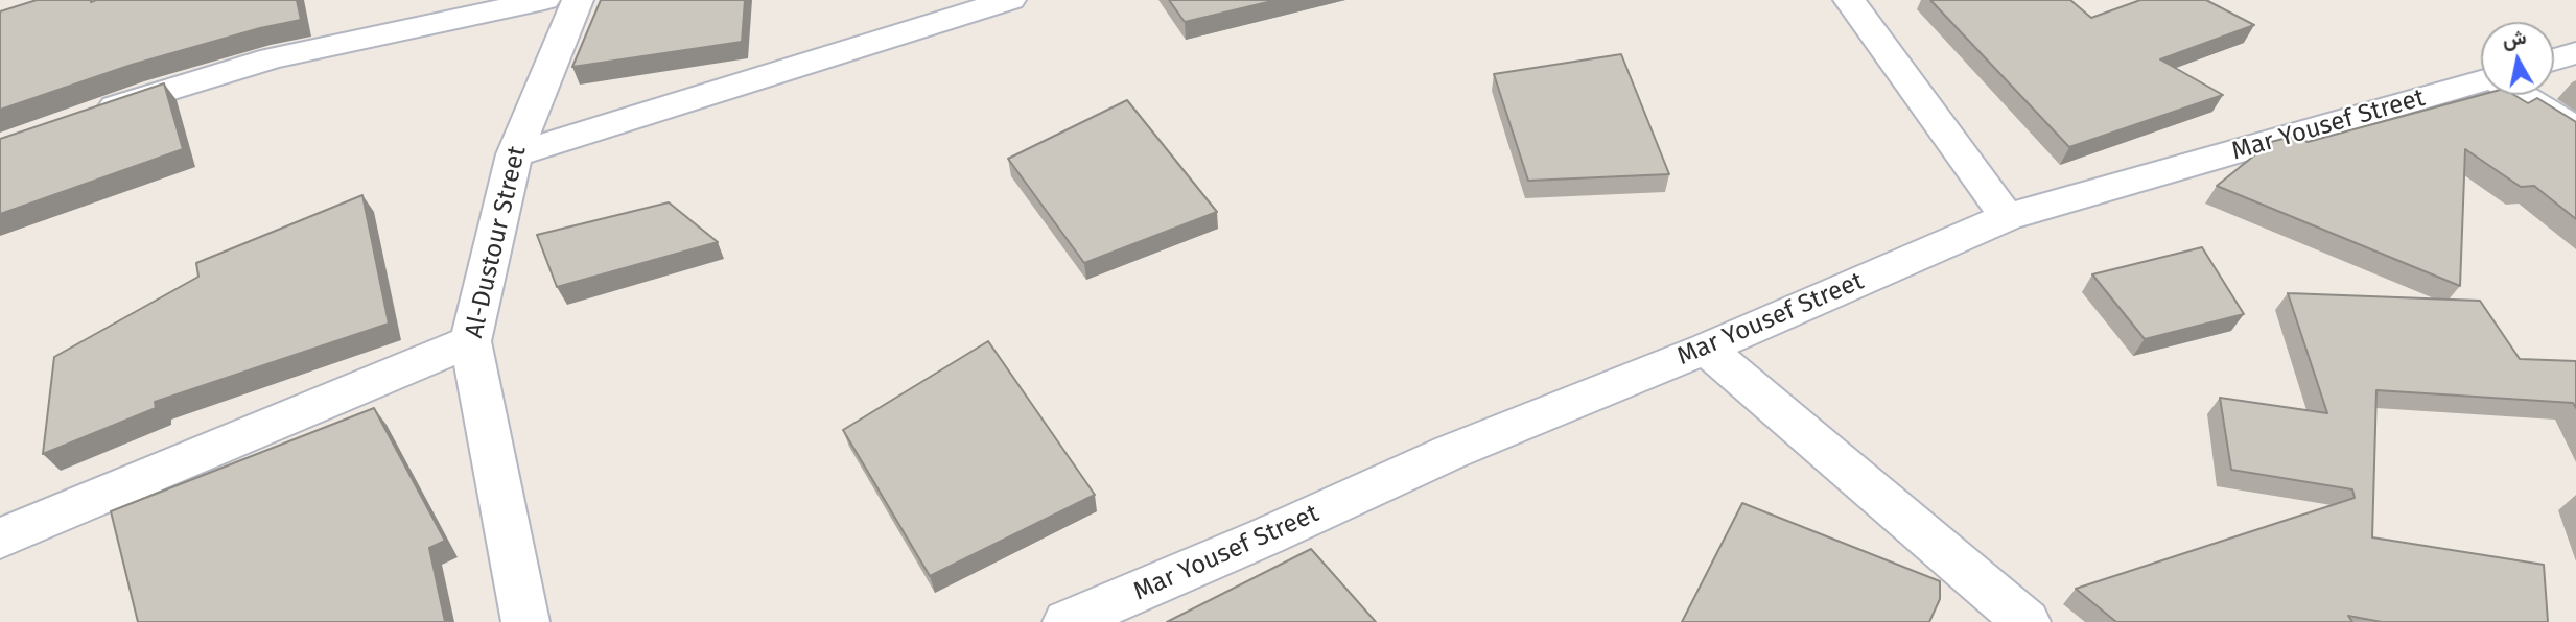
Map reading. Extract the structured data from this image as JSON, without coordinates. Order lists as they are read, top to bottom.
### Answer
{
  "streets": {
    "street": ["Mar Yousef Street", "Al-Dustour Street"]
  },
  "north": "top"
}
